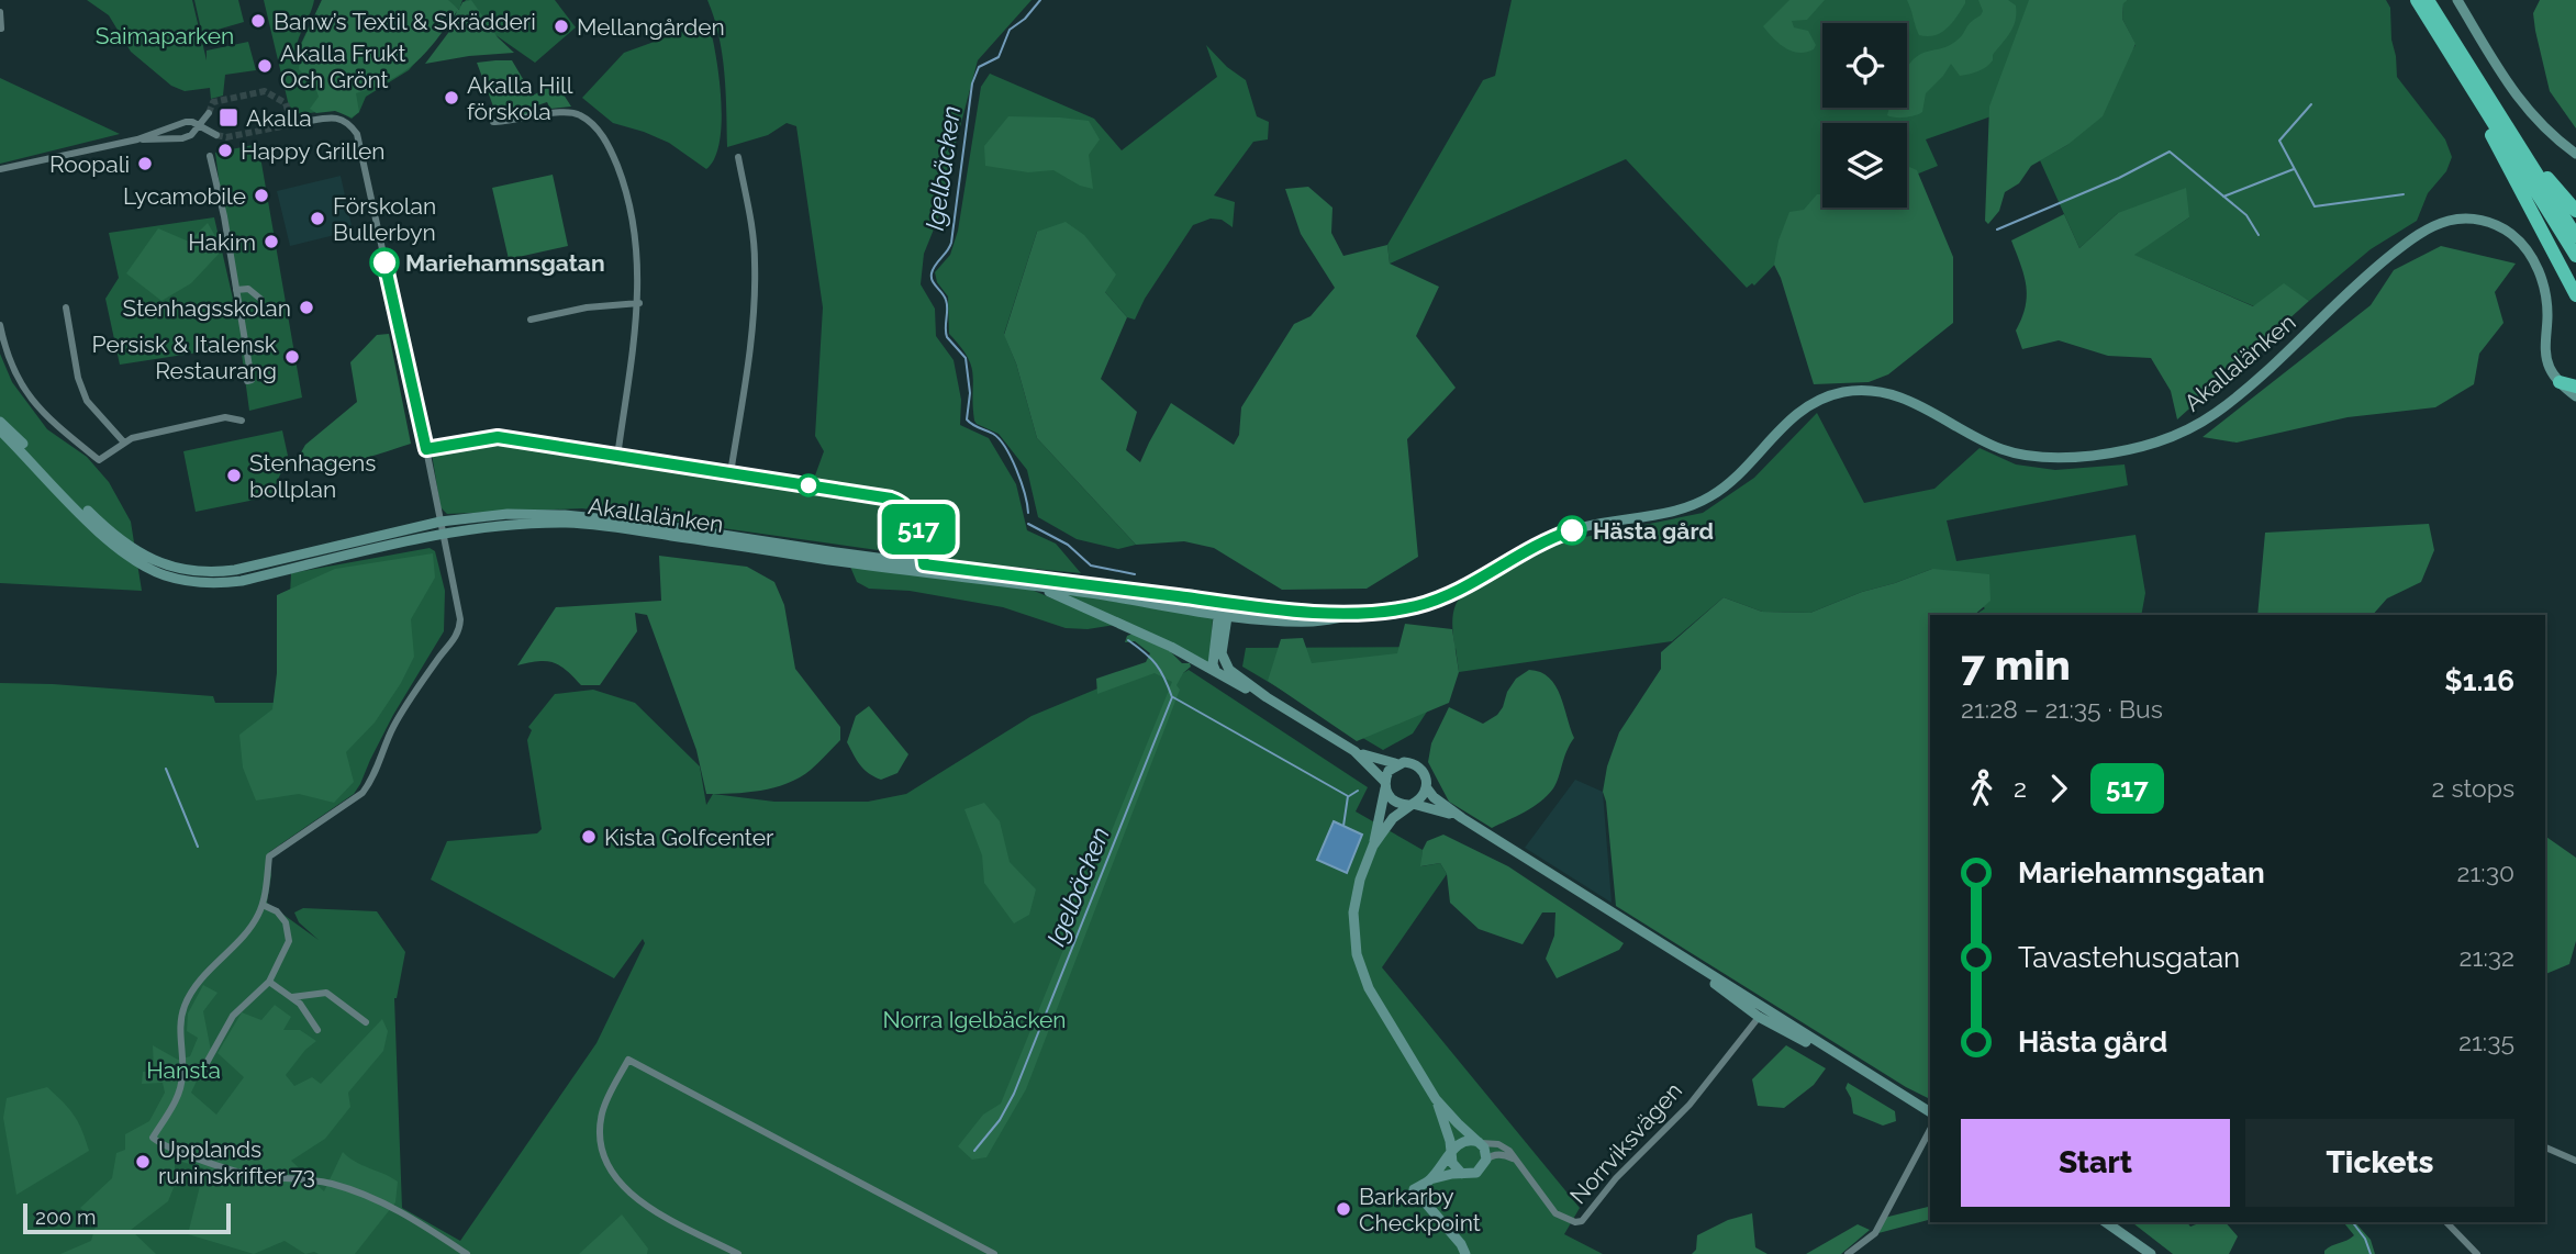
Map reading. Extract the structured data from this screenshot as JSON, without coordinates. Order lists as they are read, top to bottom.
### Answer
{
  "streets": {
    "main road": ["Akallalänken", "Norrviksvägen"]
  },
  "water": ["Igelbäcken"],
  "parks": ["Saimaparken", "Norra Igelbäcken", "Hansta"],
  "places": {
    "other": [
      "Banw’s Textil & Skrädderi",
      "Mellangården",
      "Akalla Frukt Och Grönt",
      "Akalla Hill förskola",
      "Happy Grillen",
      "Roopali",
      "Lycamobile",
      "Förskolan Bullerbyn",
      "Hakim",
      "Mariehamnsgatan",
      "Stenhagsskolan",
      "Persisk & Italensk Restaurang",
      "Stenhagens bollplan",
      "Hästa gård",
      "Kista Golfcenter",
      "Upplands runinskrifter 73",
      "Barkarby Checkpoint"
    ],
    "transit": ["Akalla"]
  },
  "lines": ["bus line 517"],
  "scale_bar": "200 m",
  "page": {
    "on_map": "517",
    "heading": ["7 min", "21:28 – 21:35 · Bus", "$1.16"],
    "legs": ["2", "517", "2 stops"],
    "list": [
      {
        "name": "Mariehamnsgatan",
        "value": "21:30"
      },
      {
        "name": "Tavastehusgatan",
        "value": "21:32"
      },
      {
        "name": "Hästa gård",
        "value": "21:35"
      }
    ],
    "buttons": ["Start", "Tickets"],
    "scale": "200 m"
  }
}
